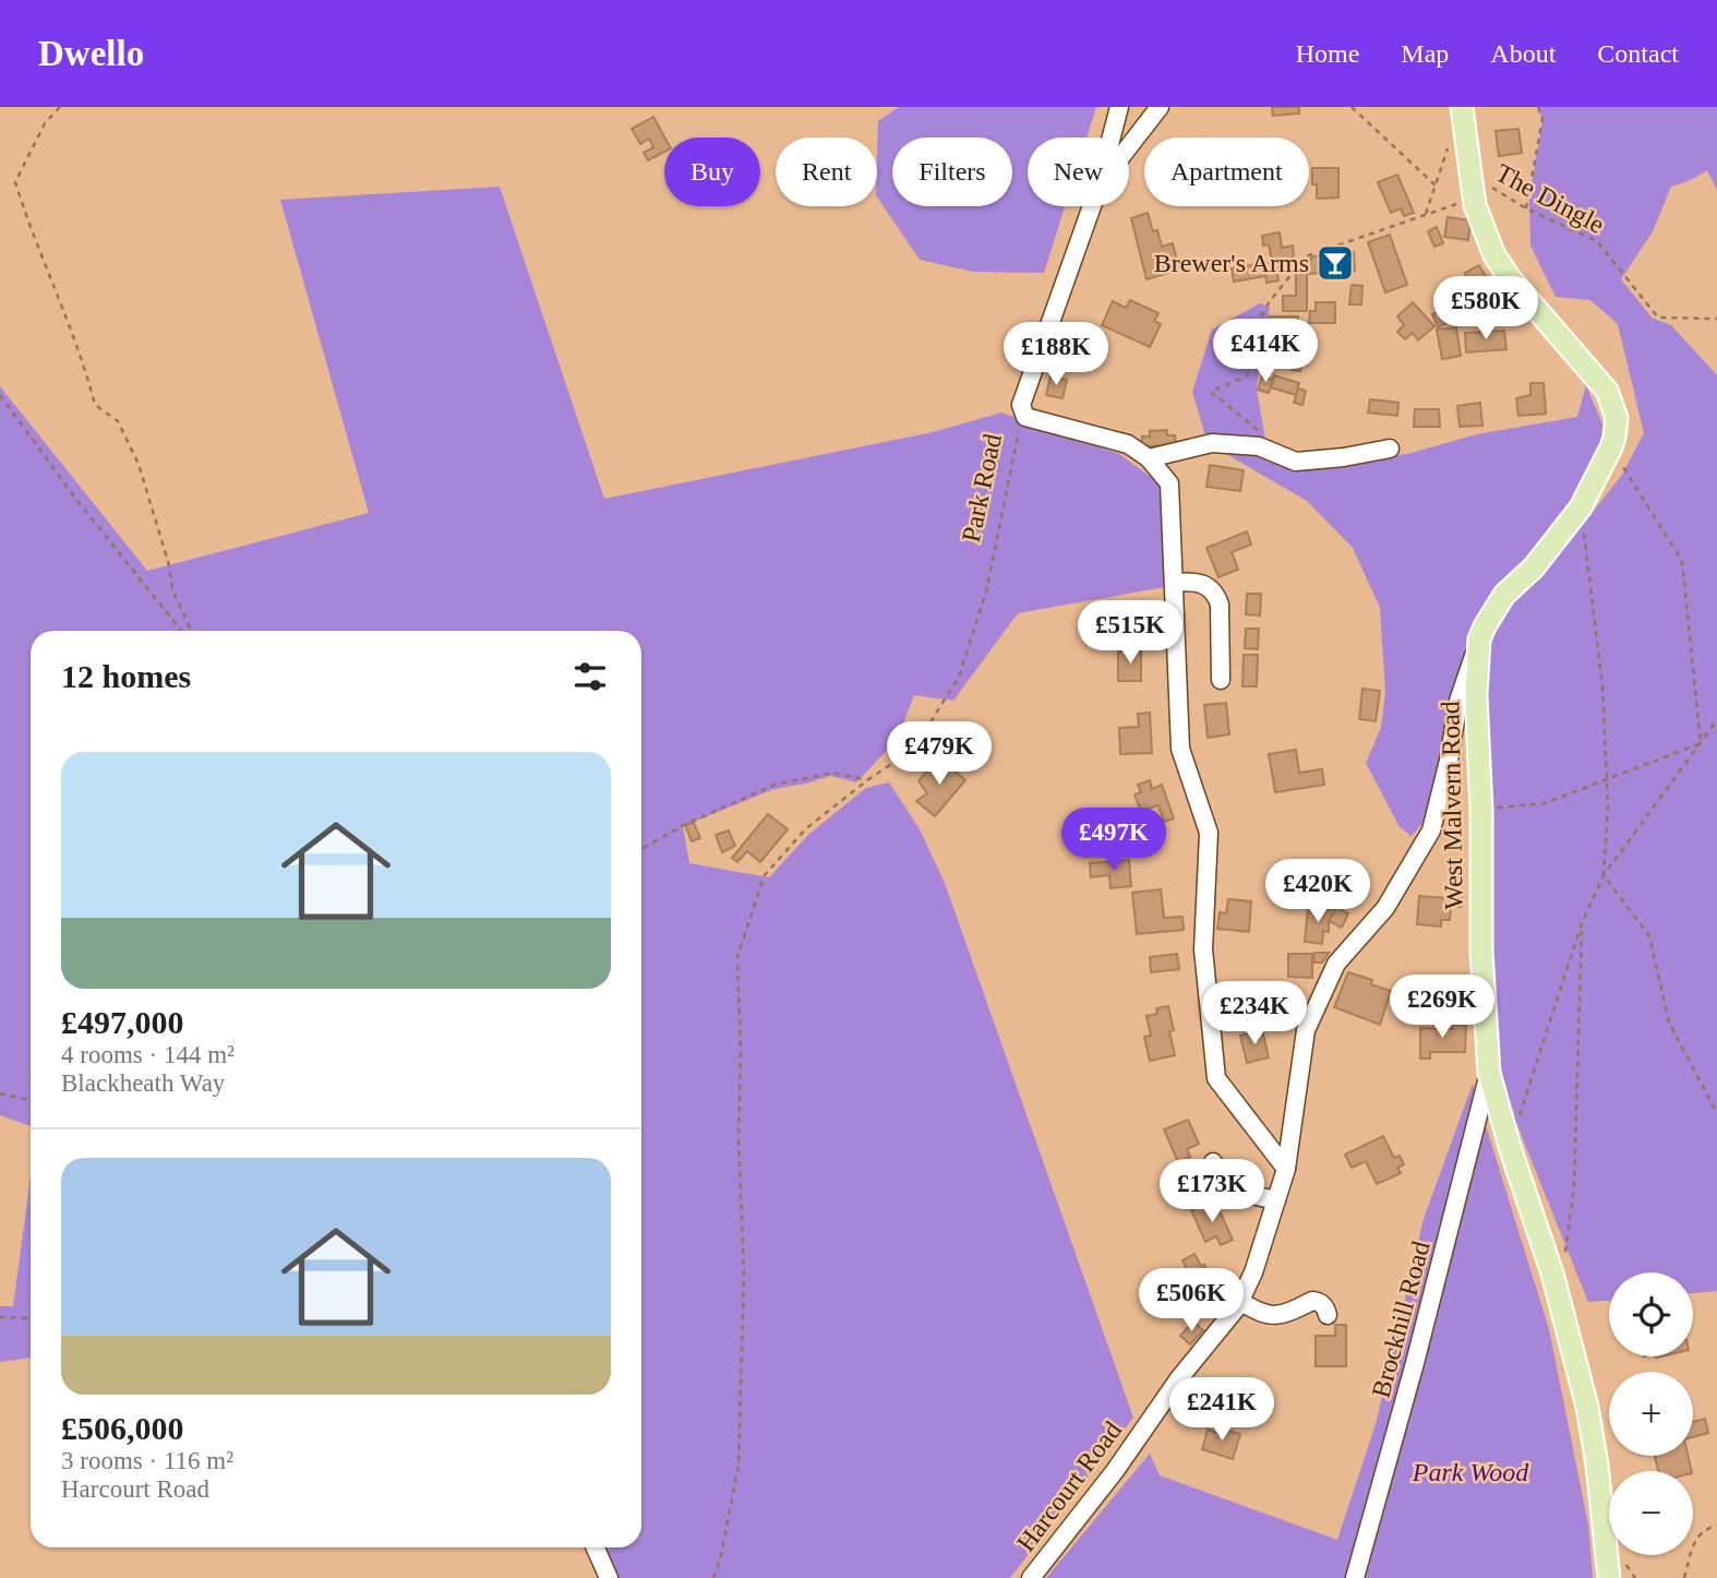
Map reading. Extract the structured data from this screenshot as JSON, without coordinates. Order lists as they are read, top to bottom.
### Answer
{
  "streets": {
    "main road": ["West Malvern Road"],
    "street": ["Park Road", "Brockhill Road", "Harcourt Road"],
    "path": ["The Dingle"]
  },
  "crossings": [
    ["The Dingle", "West Malvern Road"],
    ["West Malvern Road", "Brockhill Road"],
    ["West Malvern Road", "Harcourt Road"]
  ],
  "parks": ["Park Wood"],
  "places": {
    "bar": ["Brewer's Arms"]
  },
  "page": {
    "header": "Dwello",
    "nav": [
      "Home",
      "Map",
      "About",
      "Contact"
    ],
    "chip": [
      "Buy",
      "Rent",
      "Filters",
      "New",
      "Apartment"
    ],
    "price": [
      "£580K",
      "£414K",
      "£188K",
      "£515K",
      "£479K",
      "£497K",
      "£420K",
      "£269K",
      "£234K",
      "£173K",
      "£506K",
      "£241K"
    ],
    "heading": "12 homes",
    "list": [
      {
        "name": "£497,000",
        "note": "4 rooms · 144 m² · Blackheath Way"
      },
      {
        "name": "£506,000",
        "note": "3 rooms · 116 m² · Harcourt Road"
      }
    ],
    "map_buttons": ["+", "−"]
  }
}
